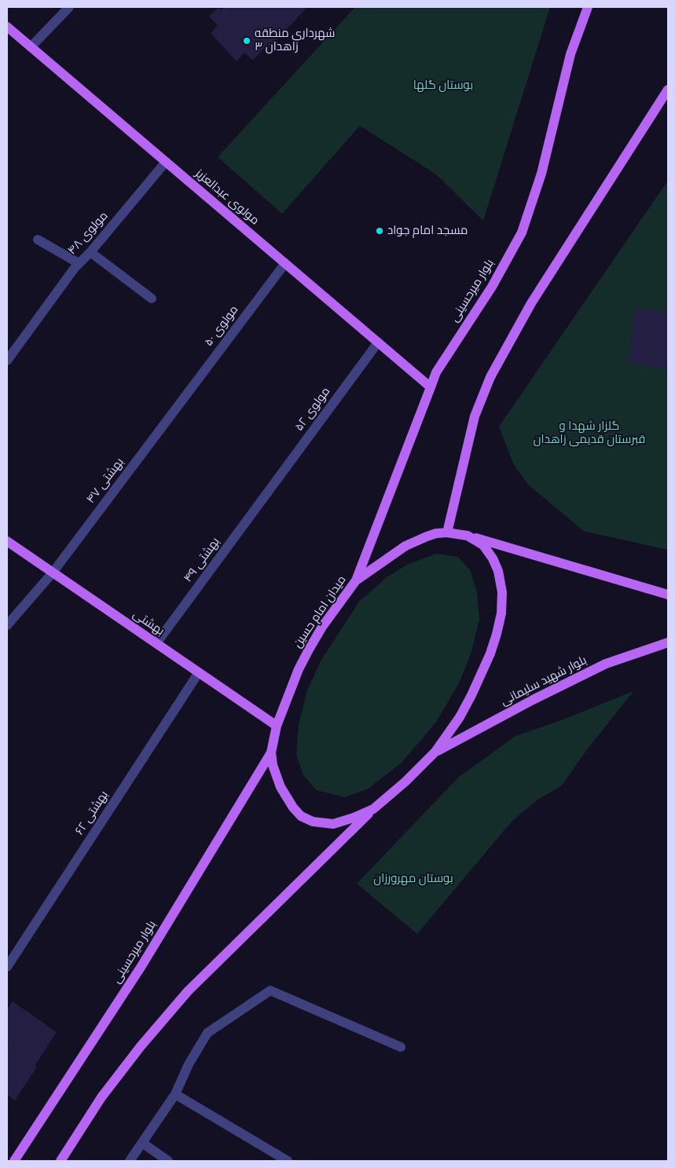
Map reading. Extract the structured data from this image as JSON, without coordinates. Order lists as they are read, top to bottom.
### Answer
{
  "streets": {
    "main road": [
      "مولوی عبدالعزیز",
      "بلوار میرحسینی",
      "میدان امام حسین",
      "بهشتی",
      "بلوار شهید سلیمانی"
    ],
    "street": [
      "مولوی ۴۸",
      "مولوی ۵۰",
      "مولوی ۵۲",
      "بهشتی ۴۷",
      "بهشتی ۴۹",
      "بهشتی ۶۲"
    ]
  },
  "crossings": [
    ["مولوی عبدالعزیز", "مولوی ۴۸"],
    ["مولوی عبدالعزیز", "بلوار میرحسینی"],
    ["مولوی عبدالعزیز", "مولوی ۵۰"],
    ["مولوی عبدالعزیز", "مولوی ۵۲"],
    ["بلوار میرحسینی", "میدان امام حسین"],
    ["مولوی ۵۰", "بهشتی ۴۷"],
    ["مولوی ۵۲", "بهشتی ۴۹"],
    ["بهشتی ۴۷", "بهشتی"],
    ["بهشتی ۴۹", "بهشتی"],
    ["میدان امام حسین", "بهشتی"],
    ["میدان امام حسین", "بلوار شهید سلیمانی"],
    ["بهشتی", "بهشتی ۶۲"]
  ],
  "parks": ["بوستان گلها", "گلزار شهدا و قبرستان قدیمی زاهدان", "بوستان مهرورزان"],
  "places": ["شهرداری منطقه ۳ زاهدان", "مسجد امام جواد"]
}
